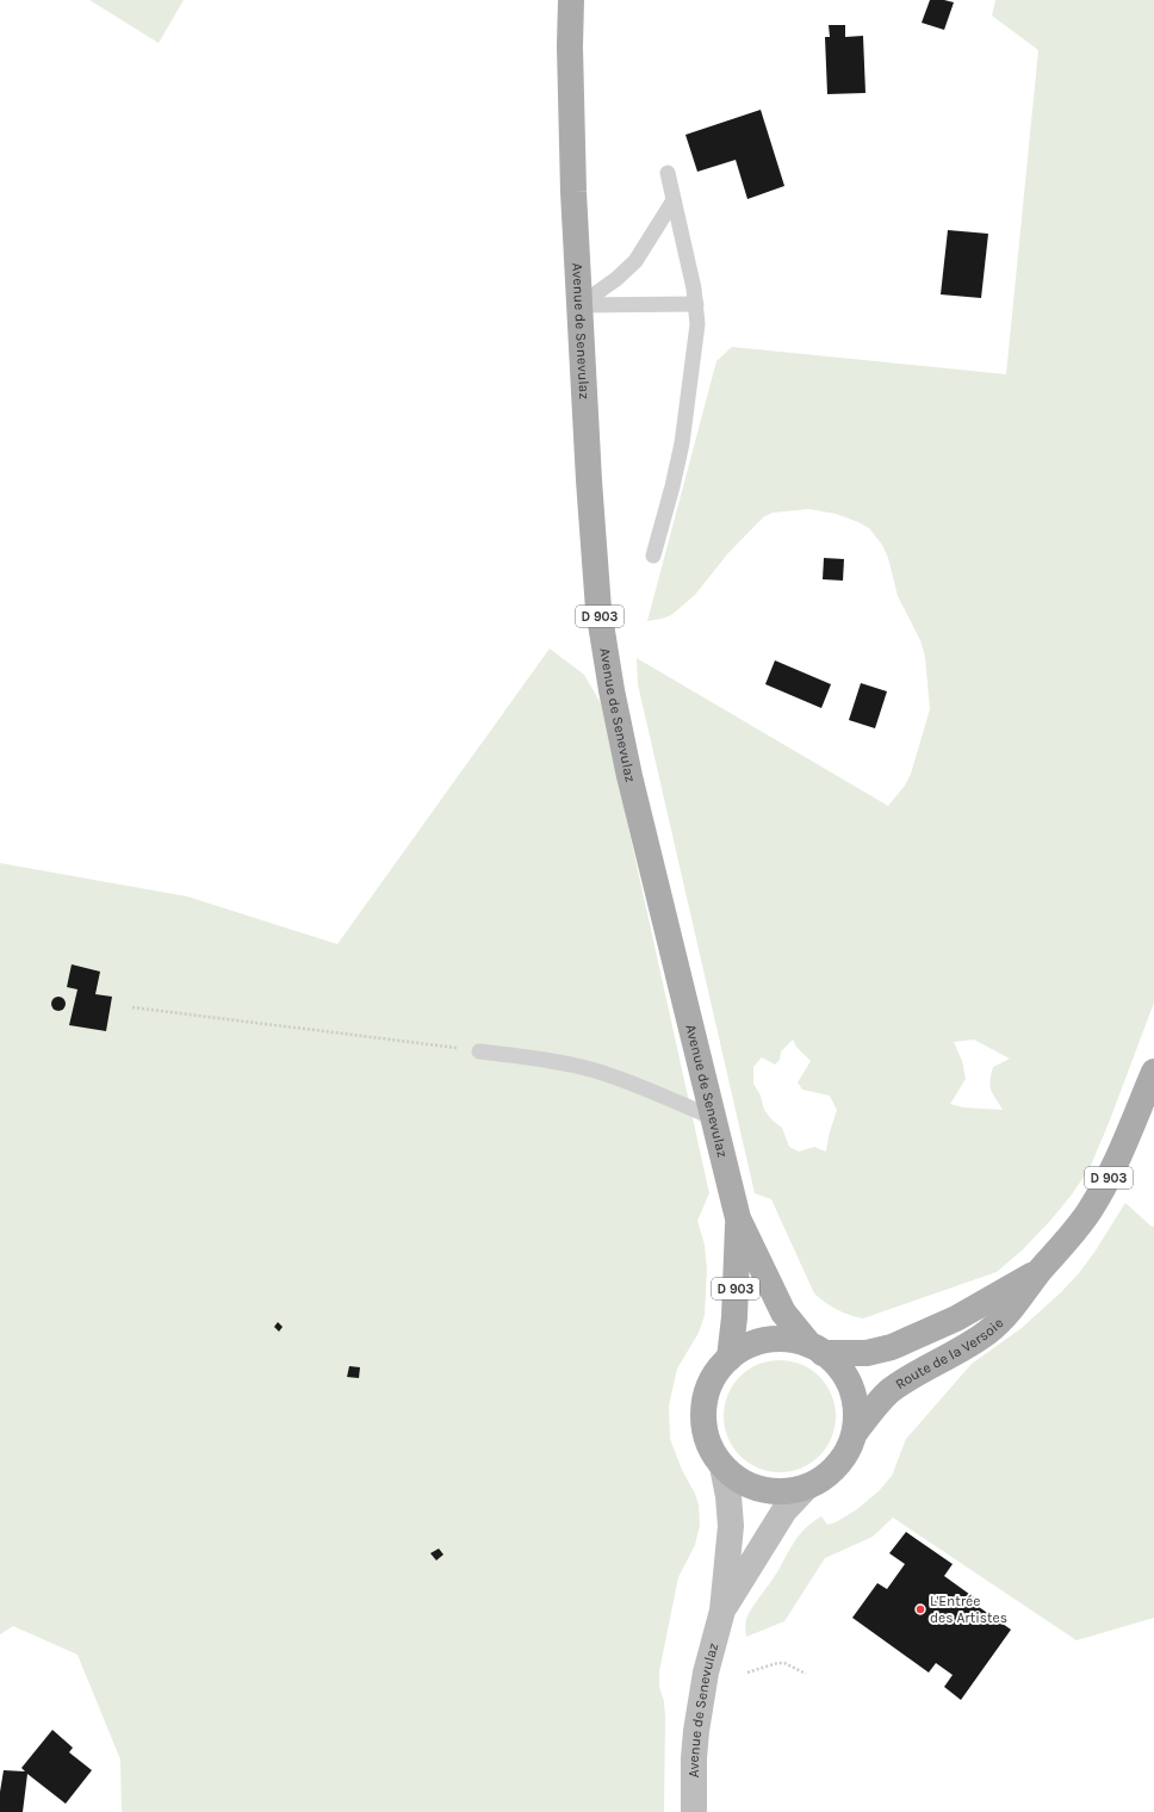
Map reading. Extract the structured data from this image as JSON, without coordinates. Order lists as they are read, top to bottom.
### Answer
{
  "streets": {
    "main road": ["Avenue de Senevulaz", "D 903", "Route de la Versoie"]
  },
  "crossings": [
    ["Avenue de Senevulaz", "Route de la Versoie"]
  ],
  "places": ["L'Entrée des Artistes"]
}
